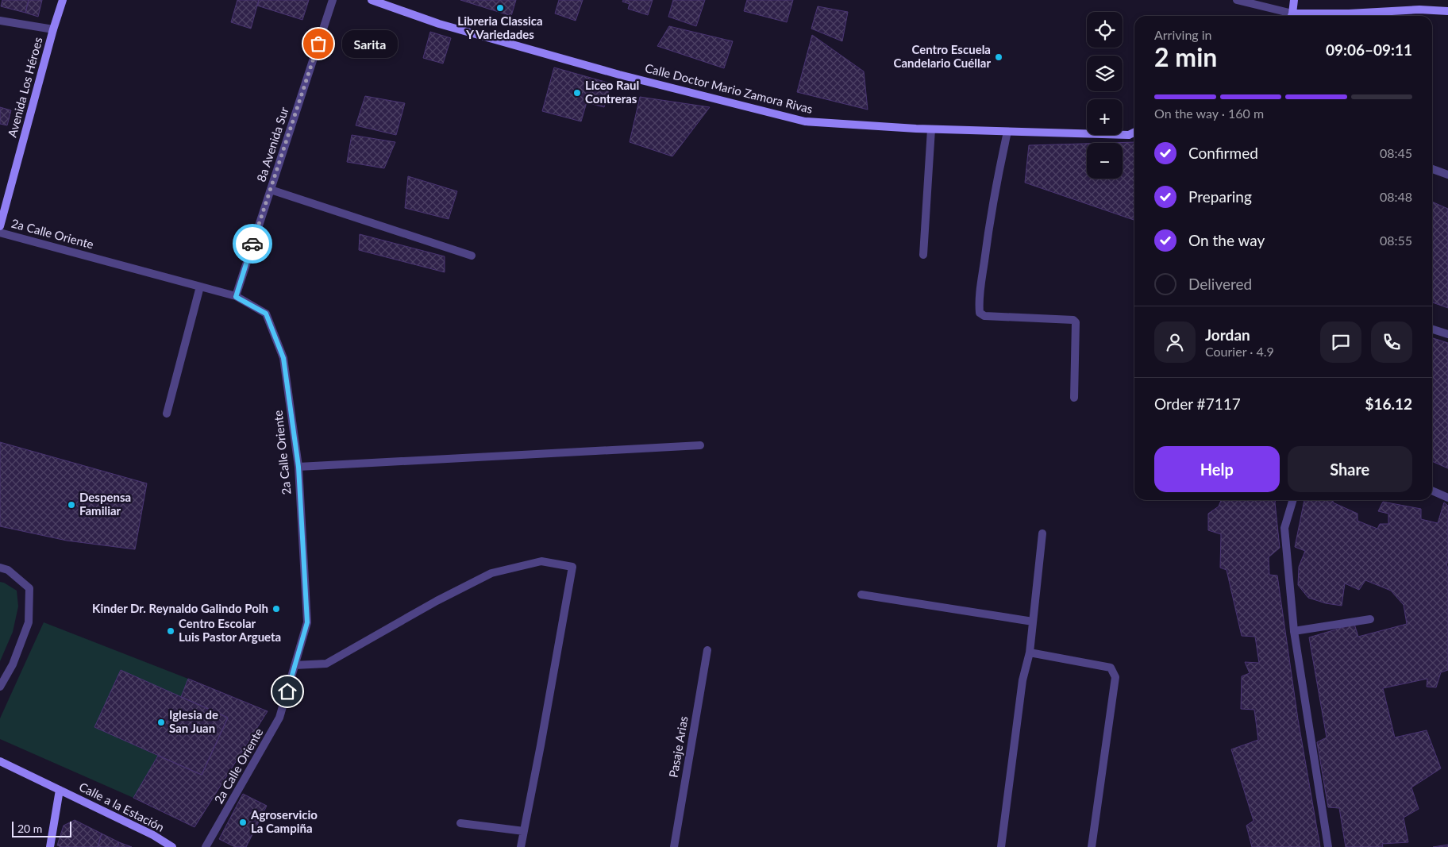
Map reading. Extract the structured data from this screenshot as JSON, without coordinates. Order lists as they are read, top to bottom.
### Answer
{
  "streets": {
    "street": [
      "Avenida Los Héroes",
      "Calle Doctor Mario Zamora Rivas",
      "8a Avenida Sur",
      "2a Calle Oriente",
      "Pasaje Arias",
      "Calle a la Estación"
    ]
  },
  "crossings": [
    ["8a Avenida Sur", "2a Calle Oriente"]
  ],
  "places": [
    "Libreria Classica Y Variedades",
    "Sarita",
    "Centro Escuela Candelario Cuéllar",
    "Liceo Raul Contreras",
    "Despensa Familiar",
    "Kinder Dr. Reynaldo Galindo Polh",
    "Centro Escolar Luis Pastor Argueta",
    "Iglesia de San Juan",
    "Agroservicio La Campiña"
  ],
  "scale_bar": "20 m",
  "page": {
    "map_buttons": ["+", "−"],
    "heading": ["2 min", "Arriving in", "09:06–09:11"],
    "panel": [
      "Jordan",
      "Courier · 4.9",
      "Order #7117",
      "$16.12"
    ],
    "bubble": "Sarita",
    "bar": "On the way · 160 m",
    "list": [
      ["Confirmed", "08:45"],
      ["Preparing", "08:48"],
      ["On the way", "08:55"],
      "Delivered"
    ],
    "buttons": ["Help", "Share"],
    "scale": "20 m"
  }
}
